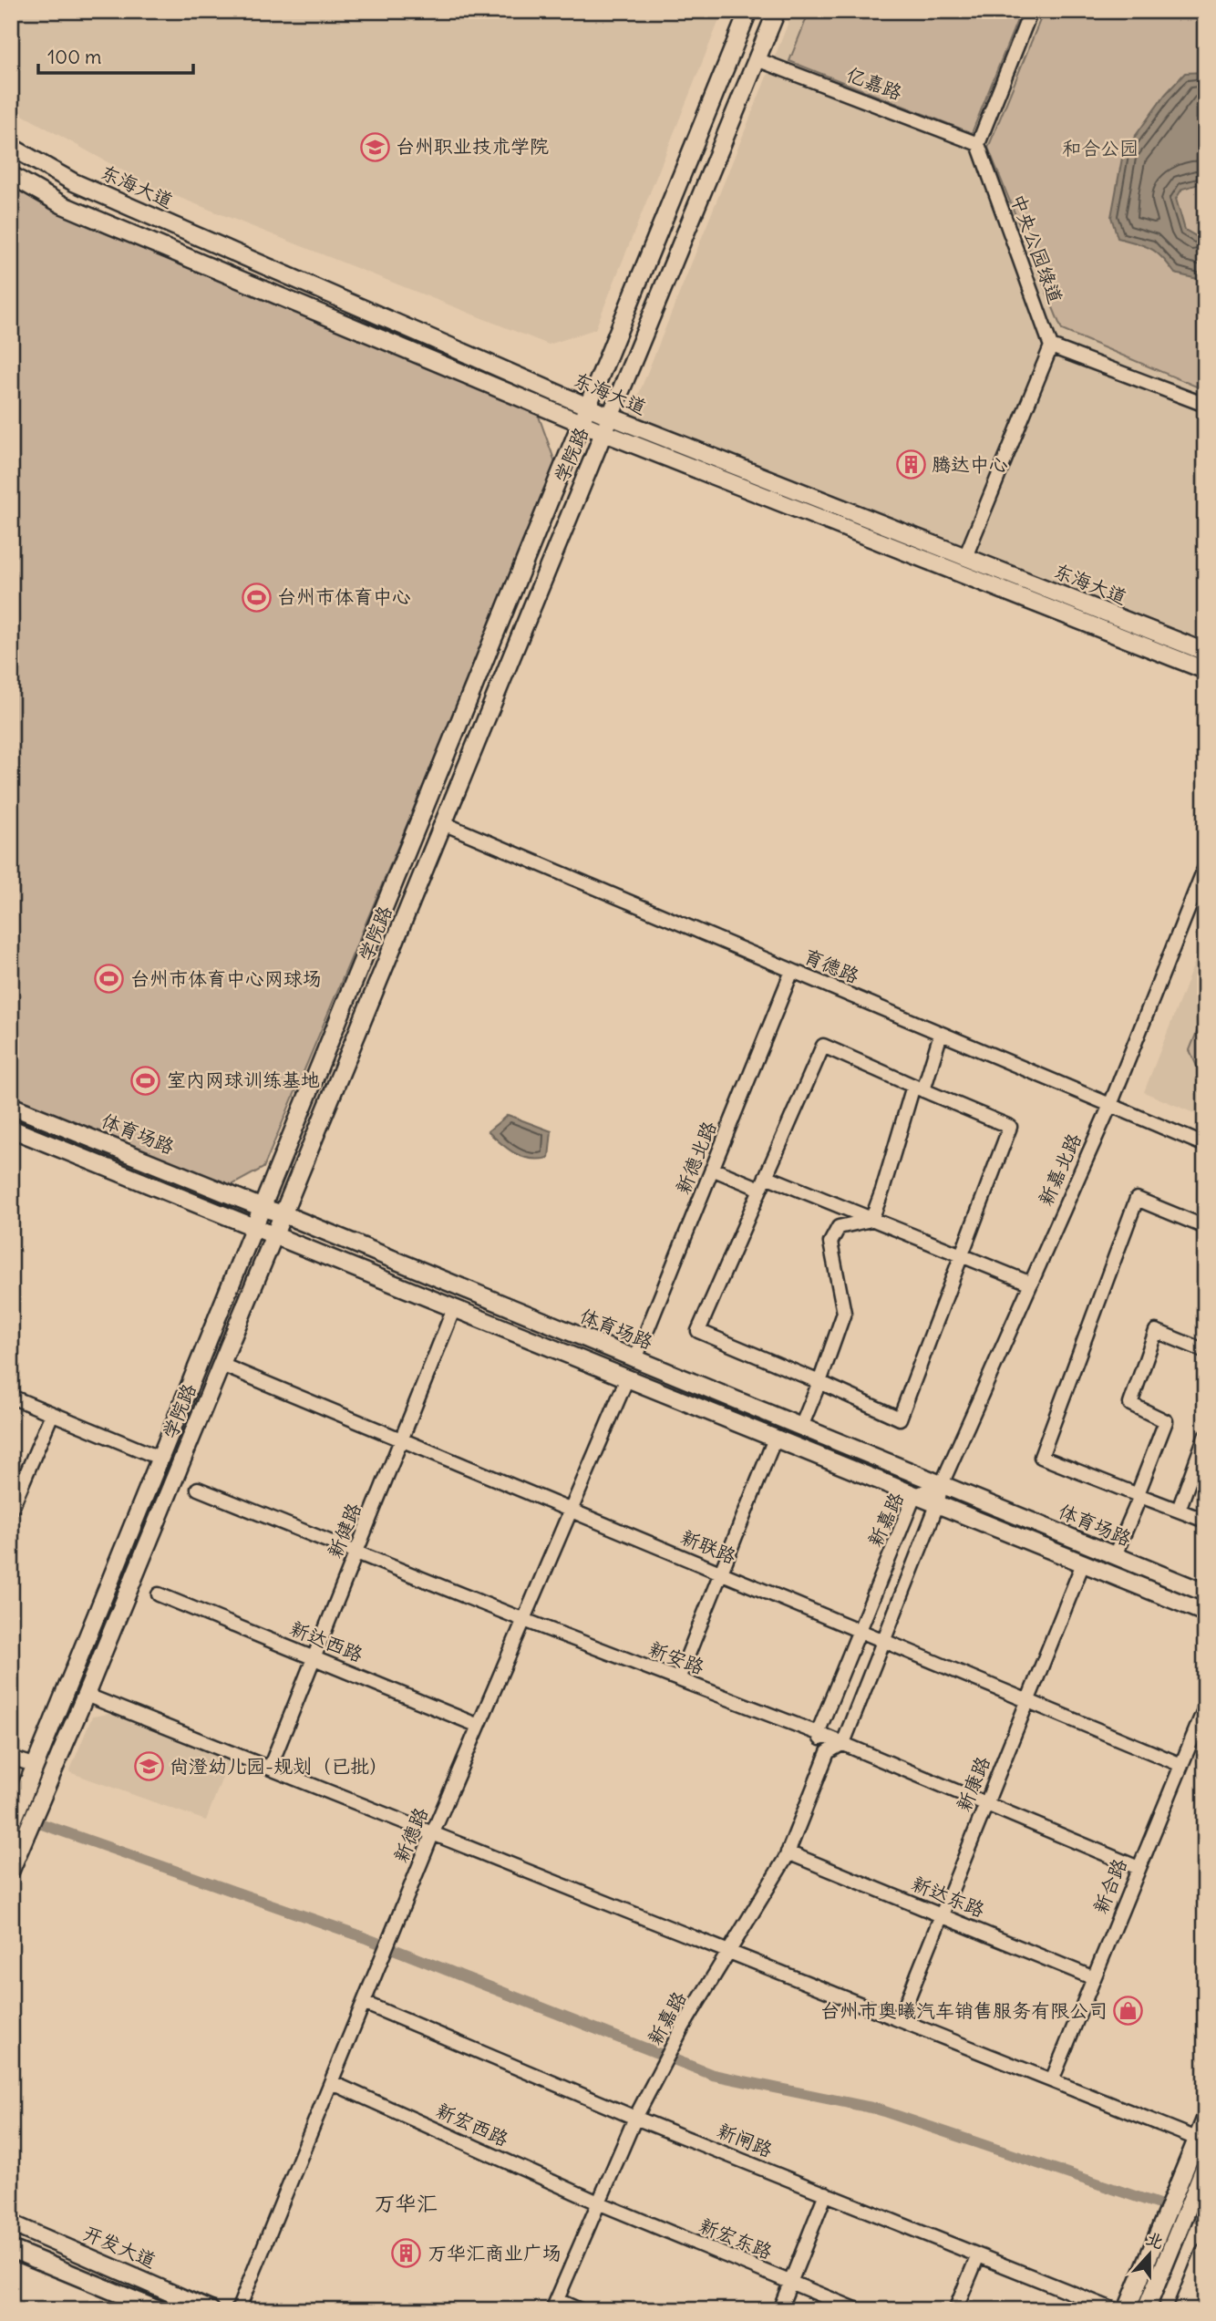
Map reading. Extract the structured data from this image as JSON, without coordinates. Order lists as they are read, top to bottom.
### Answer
{
  "streets": {
    "main road": [
      "东海大道",
      "学院路",
      "体育场路",
      "开发大道"
    ],
    "street": [
      "亿嘉路",
      "中央公园绿道",
      "育德路",
      "新德北路",
      "新嘉北路",
      "新嘉路",
      "新健路",
      "新联路",
      "新达西路",
      "新安路",
      "新康路",
      "新德路",
      "新合路",
      "新达东路",
      "新宏西路",
      "新闸路",
      "新宏东路"
    ]
  },
  "crossings": [
    ["亿嘉路", "中央公园绿道"],
    ["亿嘉路", "学院路"],
    ["东海大道", "学院路"],
    ["学院路", "育德路"],
    ["学院路", "体育场路"],
    ["学院路", "新联路"],
    ["育德路", "新德北路"],
    ["育德路", "新嘉北路"],
    ["体育场路", "新德北路"],
    ["体育场路", "新嘉北路"],
    ["体育场路", "新嘉路"],
    ["新嘉北路", "新嘉路"],
    ["新嘉路", "新联路"],
    ["新嘉路", "新安路"],
    ["新嘉路", "新达东路"],
    ["新嘉路", "新宏西路"],
    ["新嘉路", "新闸路"],
    ["新嘉路", "新宏东路"],
    ["新健路", "新联路"],
    ["新健路", "新达西路"],
    ["新健路", "新安路"],
    ["新联路", "新康路"],
    ["新联路", "新德路"],
    ["新联路", "新合路"],
    ["新达西路", "新德路"],
    ["新安路", "新康路"],
    ["新安路", "新德路"],
    ["新安路", "新合路"],
    ["新康路", "新达东路"],
    ["新德路", "新宏西路"],
    ["新德路", "新闸路"],
    ["新合路", "新达东路"],
    ["新宏西路", "新宏东路"]
  ],
  "districts": ["万华汇"],
  "parks": ["和合公园"],
  "places": {
    "school or university": ["台州职业技术学院", "尚澄幼儿园-规划（已批）"],
    "building": ["腾达中心", "万华汇商业广场"],
    "sports": ["台州市体育中心", "台州市体育中心网球场", "室内网球训练基地"],
    "shop": ["台州市奥曦汽车销售服务有限公司"]
  },
  "scale_bar": "100 m",
  "north": "top"
}
